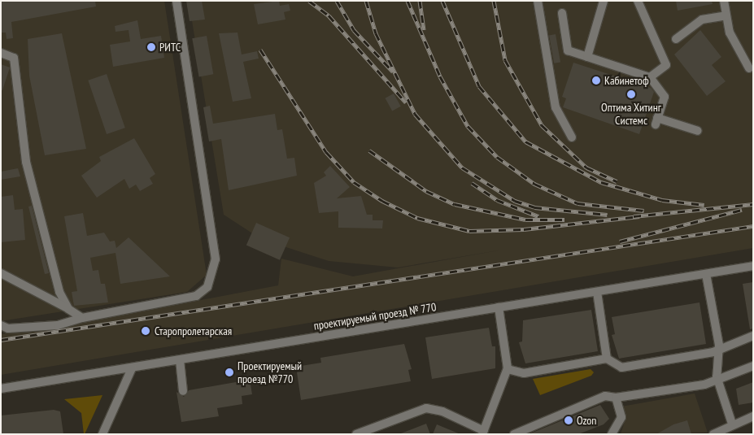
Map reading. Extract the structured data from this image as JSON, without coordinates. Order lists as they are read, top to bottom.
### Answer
{
  "streets": {
    "street": ["проектируемый проезд № 770"]
  },
  "places": [
    "РИТС",
    "Кабинетоф",
    "Оптима Хитинг Системс",
    "Старопролетарская",
    "Проектируемый проезд №770",
    "Ozon"
  ]
}
